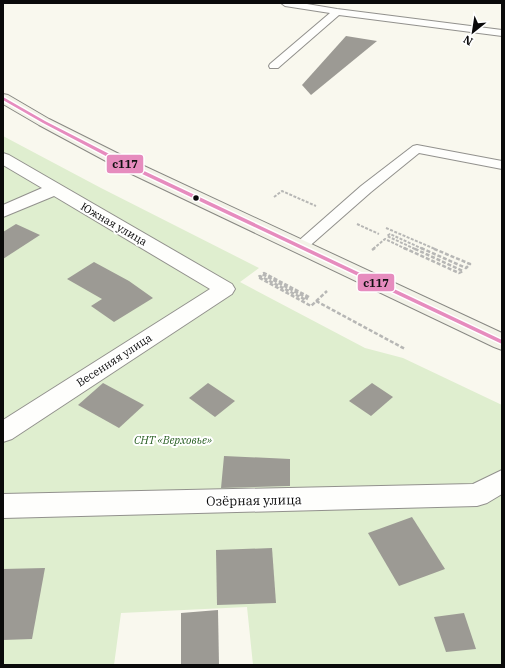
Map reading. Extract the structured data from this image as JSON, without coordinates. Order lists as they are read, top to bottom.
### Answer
{
  "streets": {
    "street": ["Южная улица", "Весенняя улица", "Озёрная улица"]
  },
  "crossings": [
    ["Южная улица", "Весенняя улица"]
  ],
  "parks": ["СНТ «Верховье»"],
  "lines": ["transit line с117"],
  "north": "bottom left"
}
